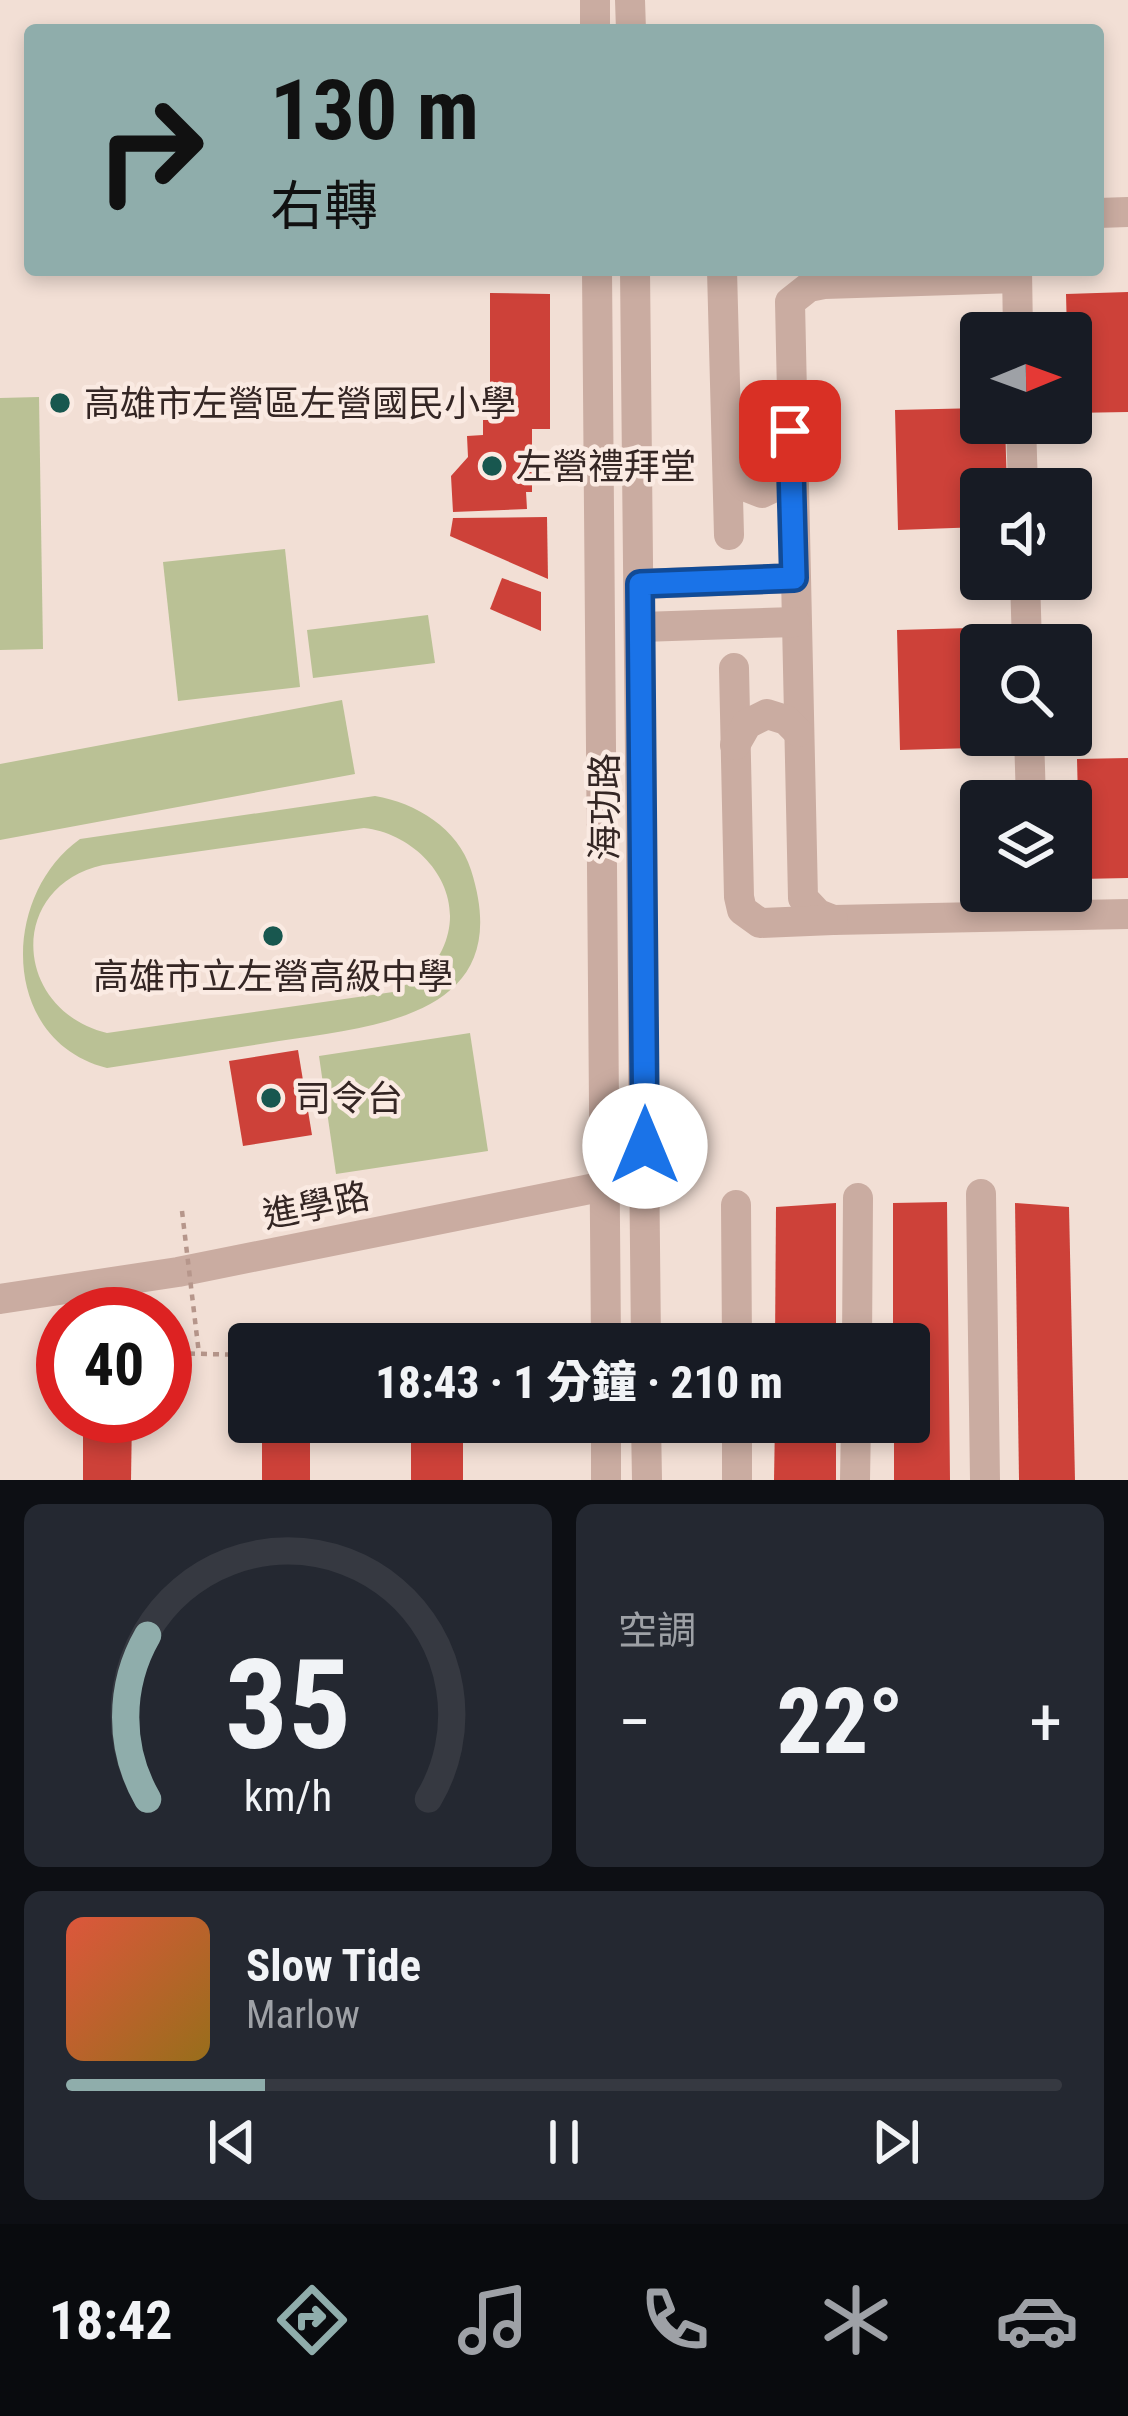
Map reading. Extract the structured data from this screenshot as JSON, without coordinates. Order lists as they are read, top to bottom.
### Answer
{
  "streets": {
    "street": ["海功路", "進學路"]
  },
  "crossings": [
    ["海功路", "進學路"]
  ],
  "places": [
    "高雄市左營區左營國民小學",
    "左營禮拜堂",
    "高雄市立左營高級中學",
    "司令台"
  ],
  "north": "right",
  "page": {
    "turn": ["130 m", "右轉"],
    "limit": "40",
    "trip": "18:43 · 1 分鐘 · 210 m",
    "tile": "空調",
    "heat": ["−", "22°", "+"],
    "song": ["Slow Tide", "Marlow"],
    "tabs": "18:42",
    "gauge": ["35", "km/h"]
  }
}
